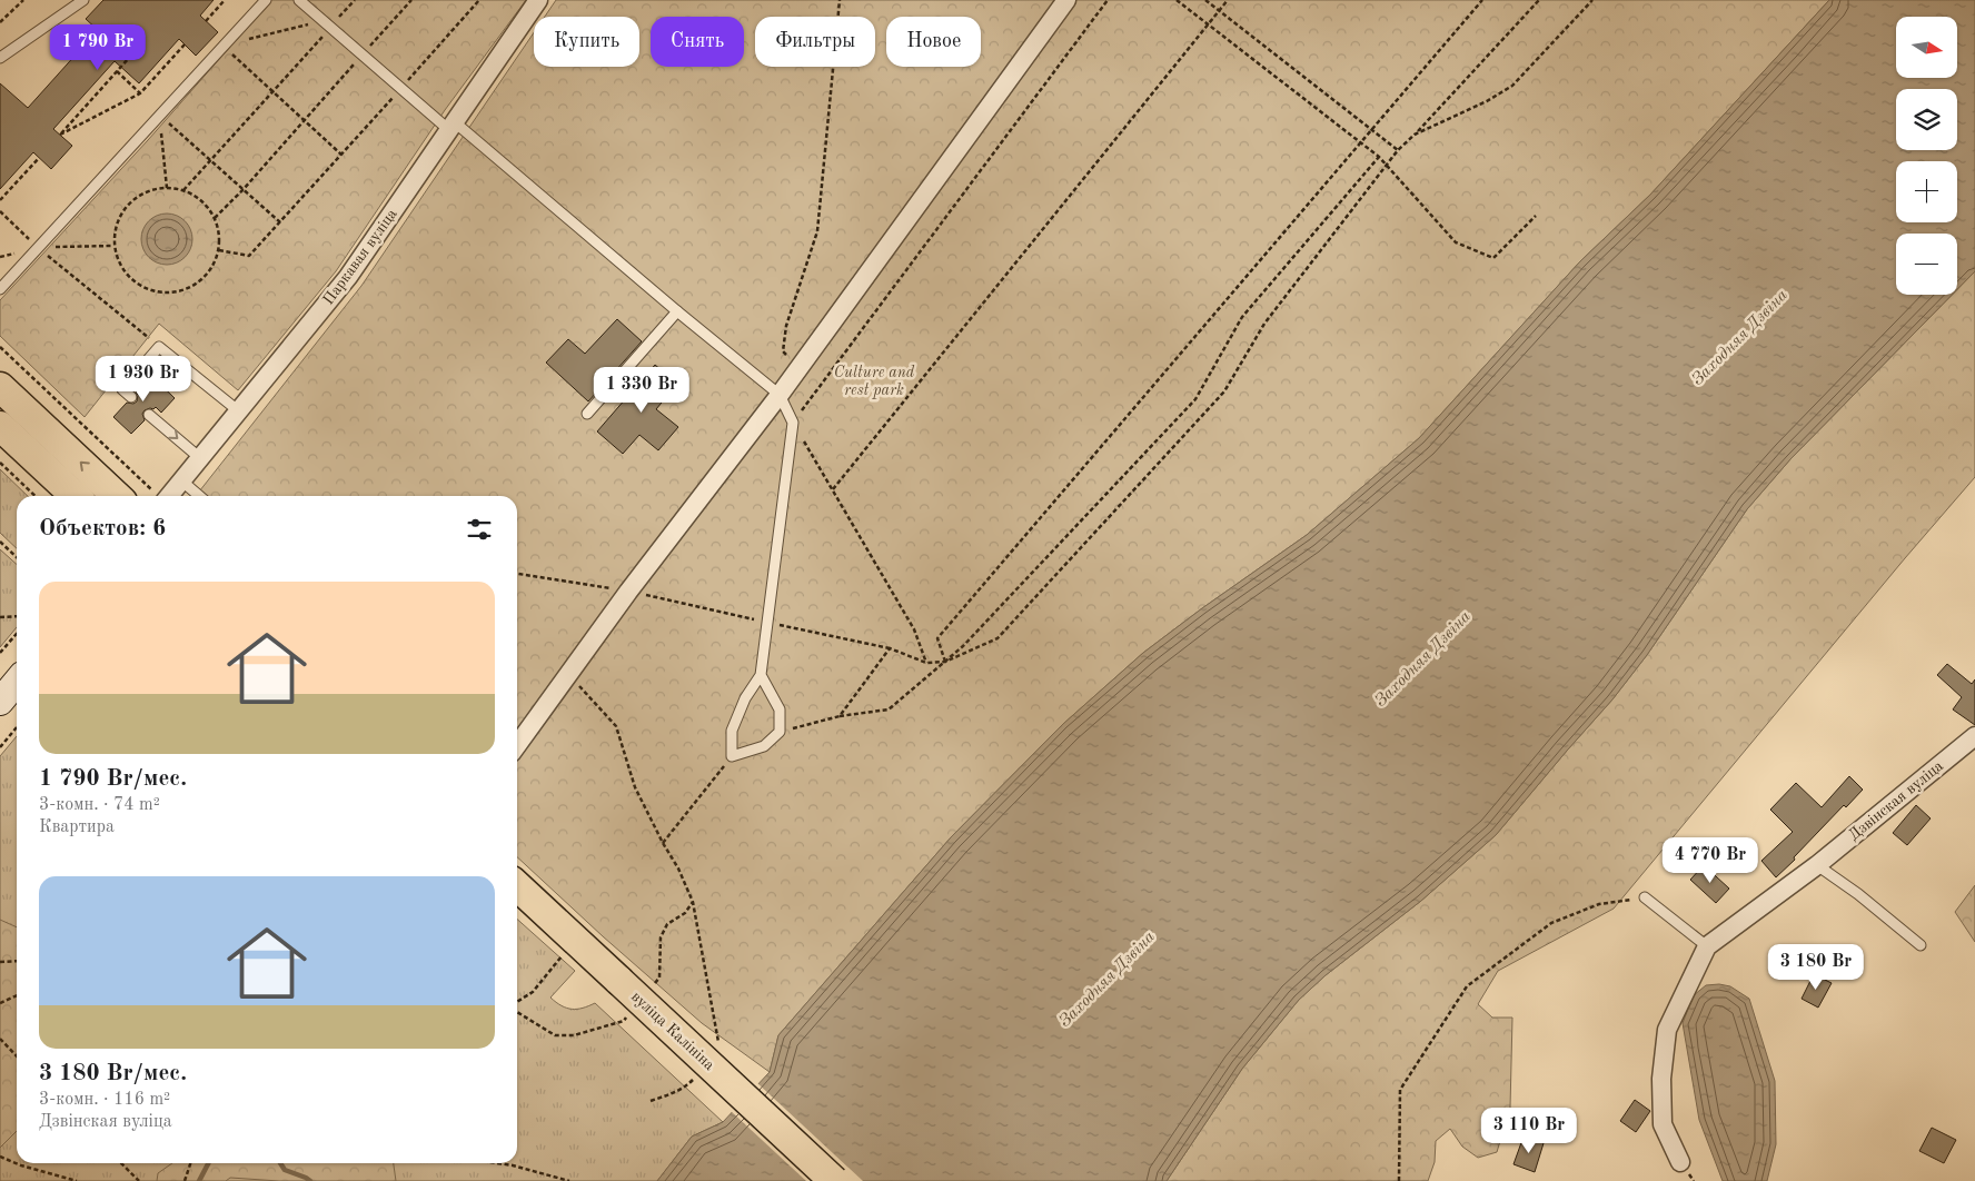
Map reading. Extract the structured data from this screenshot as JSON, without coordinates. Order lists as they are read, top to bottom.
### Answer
{
  "streets": {
    "main road": ["вуліца Калініна"],
    "street": ["Паркавая вуліца", "Дзвінская вуліца"]
  },
  "water": ["Заходняя Дзвіна"],
  "parks": ["Culture and rest park"],
  "north": "right",
  "page": {
    "map_buttons": ["+", "−"],
    "chip": [
      "Купить",
      "Снять",
      "Фильтры",
      "Новое"
    ],
    "price": [
      "1 790 Br",
      "1 930 Br",
      "1 330 Br",
      "4 770 Br",
      "3 180 Br",
      "3 110 Br"
    ],
    "heading": "Объектов: 6",
    "list": [
      {
        "name": "1 790 Br/мес.",
        "note": "3-комн. · 74 m² · Квартира"
      },
      {
        "name": "3 180 Br/мес.",
        "note": "3-комн. · 116 m² · Дзвінская вуліца"
      }
    ]
  }
}
